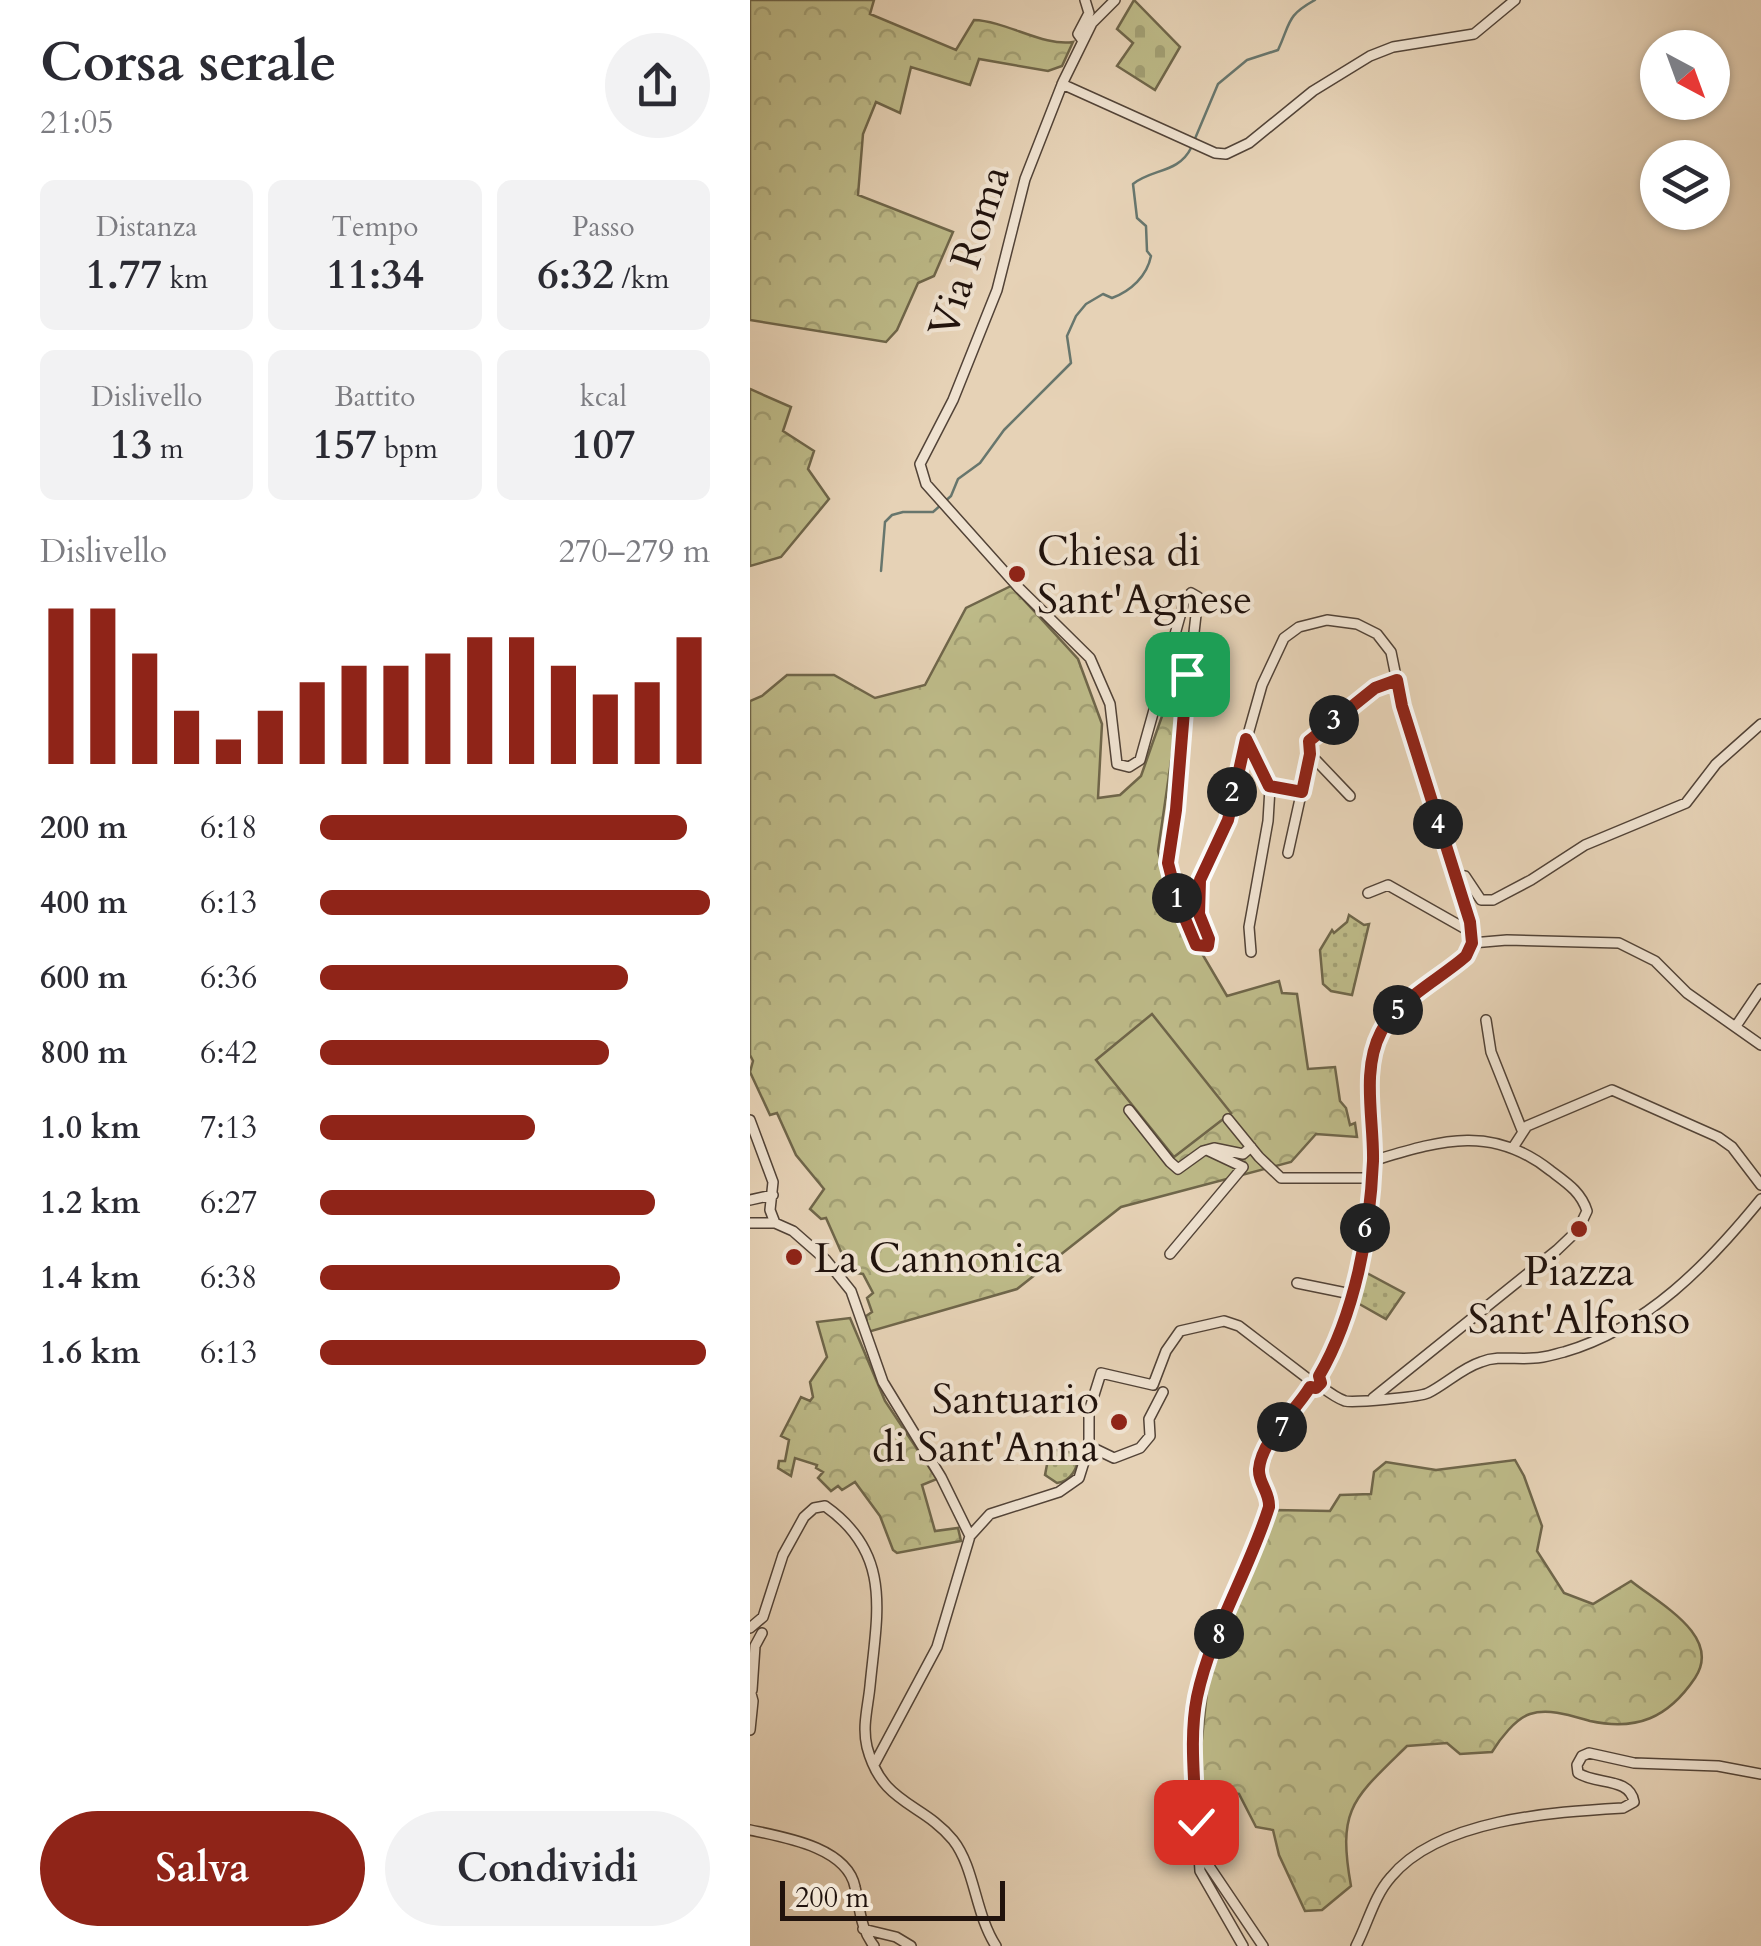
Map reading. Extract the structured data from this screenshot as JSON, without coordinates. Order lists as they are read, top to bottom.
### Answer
{
  "streets": {
    "street": ["Via Roma"]
  },
  "places": [
    "Chiesa di Sant'Agnese",
    "Piazza Sant'Alfonso",
    "La Cannonica",
    "Santuario di Sant'Anna"
  ],
  "scale_bar": "200 m",
  "north": "bottom right",
  "page": {
    "heading": ["Corsa serale", "21:05"],
    "stats": [
      ["Distanza", "1.77 km"],
      ["Tempo", "11:34"],
      ["Passo", "6:32 /km"],
      ["Dislivello", "13 m"],
      ["Battito", "157 bpm"],
      ["kcal", "107"]
    ],
    "chart": ["Dislivello", "270–279 m"],
    "pins": [
      "3",
      "2",
      "4",
      "1",
      "5",
      "6",
      "7",
      "8"
    ],
    "list": [
      {
        "name": "200 m",
        "note": "6:18"
      },
      {
        "name": "400 m",
        "note": "6:13"
      },
      {
        "name": "600 m",
        "note": "6:36"
      },
      {
        "name": "800 m",
        "note": "6:42"
      },
      {
        "name": "1.0 km",
        "note": "7:13"
      },
      {
        "name": "1.2 km",
        "note": "6:27"
      },
      {
        "name": "1.4 km",
        "note": "6:38"
      },
      {
        "name": "1.6 km",
        "note": "6:13"
      }
    ],
    "buttons": ["Salva", "Condividi"],
    "scale": "200 m"
  }
}
